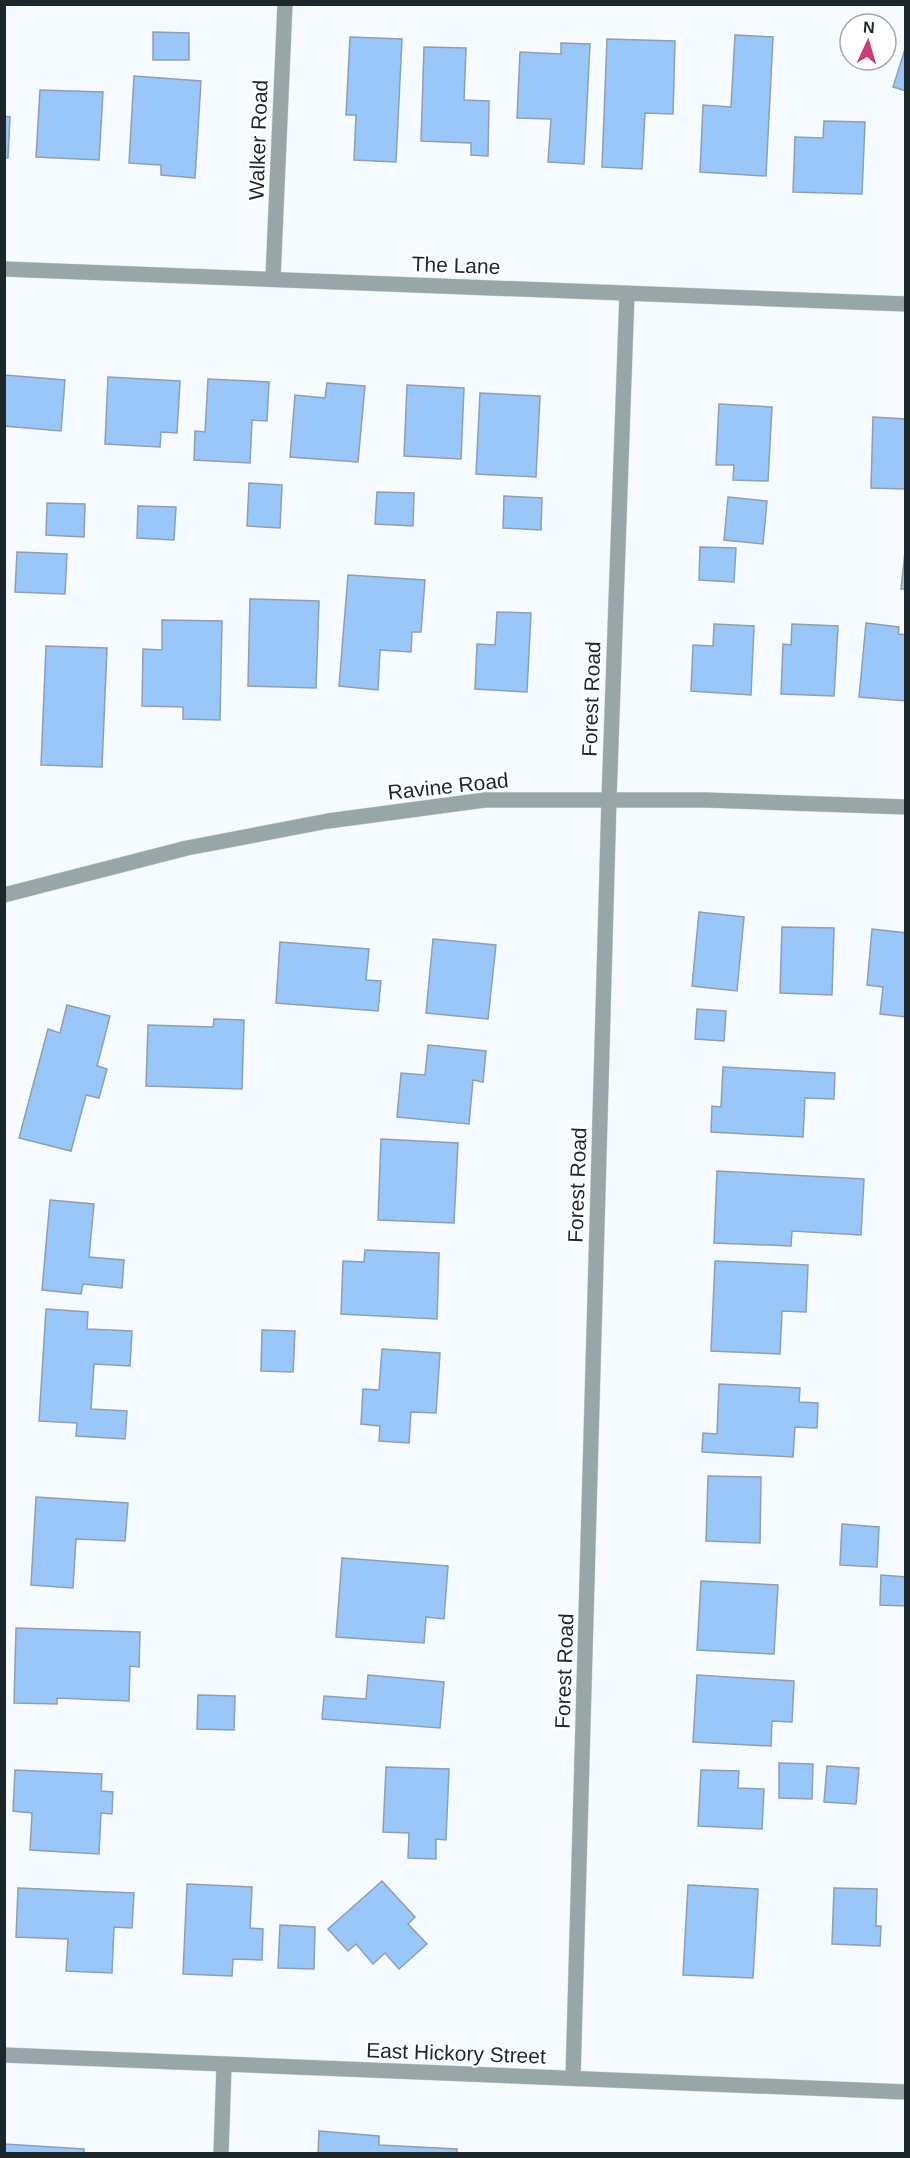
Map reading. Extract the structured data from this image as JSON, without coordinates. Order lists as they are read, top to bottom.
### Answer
{
  "streets": {
    "street": [
      "Walker Road",
      "The Lane",
      "Forest Road",
      "Ravine Road",
      "East Hickory Street"
    ]
  },
  "crossings": [
    ["Walker Road", "The Lane"],
    ["The Lane", "Forest Road"],
    ["Forest Road", "Ravine Road"],
    ["Forest Road", "East Hickory Street"]
  ],
  "north": "top"
}
